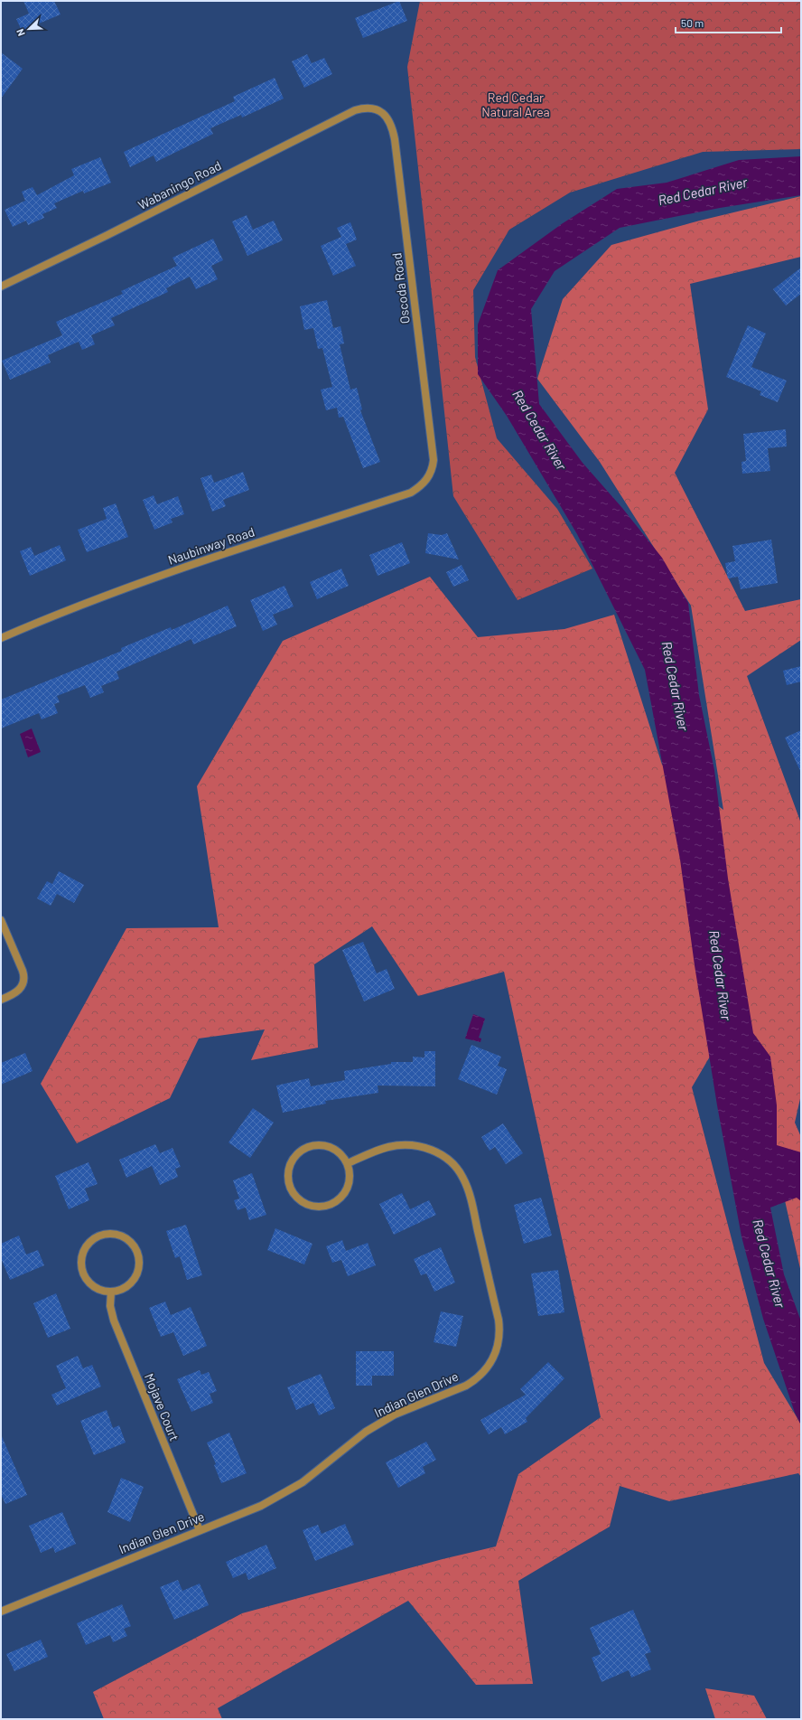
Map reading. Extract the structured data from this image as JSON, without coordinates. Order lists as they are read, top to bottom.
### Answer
{
  "streets": {
    "street": [
      "Wabaningo Road",
      "Oscoda Road",
      "Naubinway Road",
      "Indian Glen Drive",
      "Mojave Court"
    ]
  },
  "crossings": [
    ["Wabaningo Road", "Oscoda Road"],
    ["Oscoda Road", "Naubinway Road"],
    ["Indian Glen Drive", "Mojave Court"]
  ],
  "water": ["Red Cedar River"],
  "parks": ["Red Cedar Natural Area"],
  "scale_bar": "50 m",
  "north": "bottom left"
}
